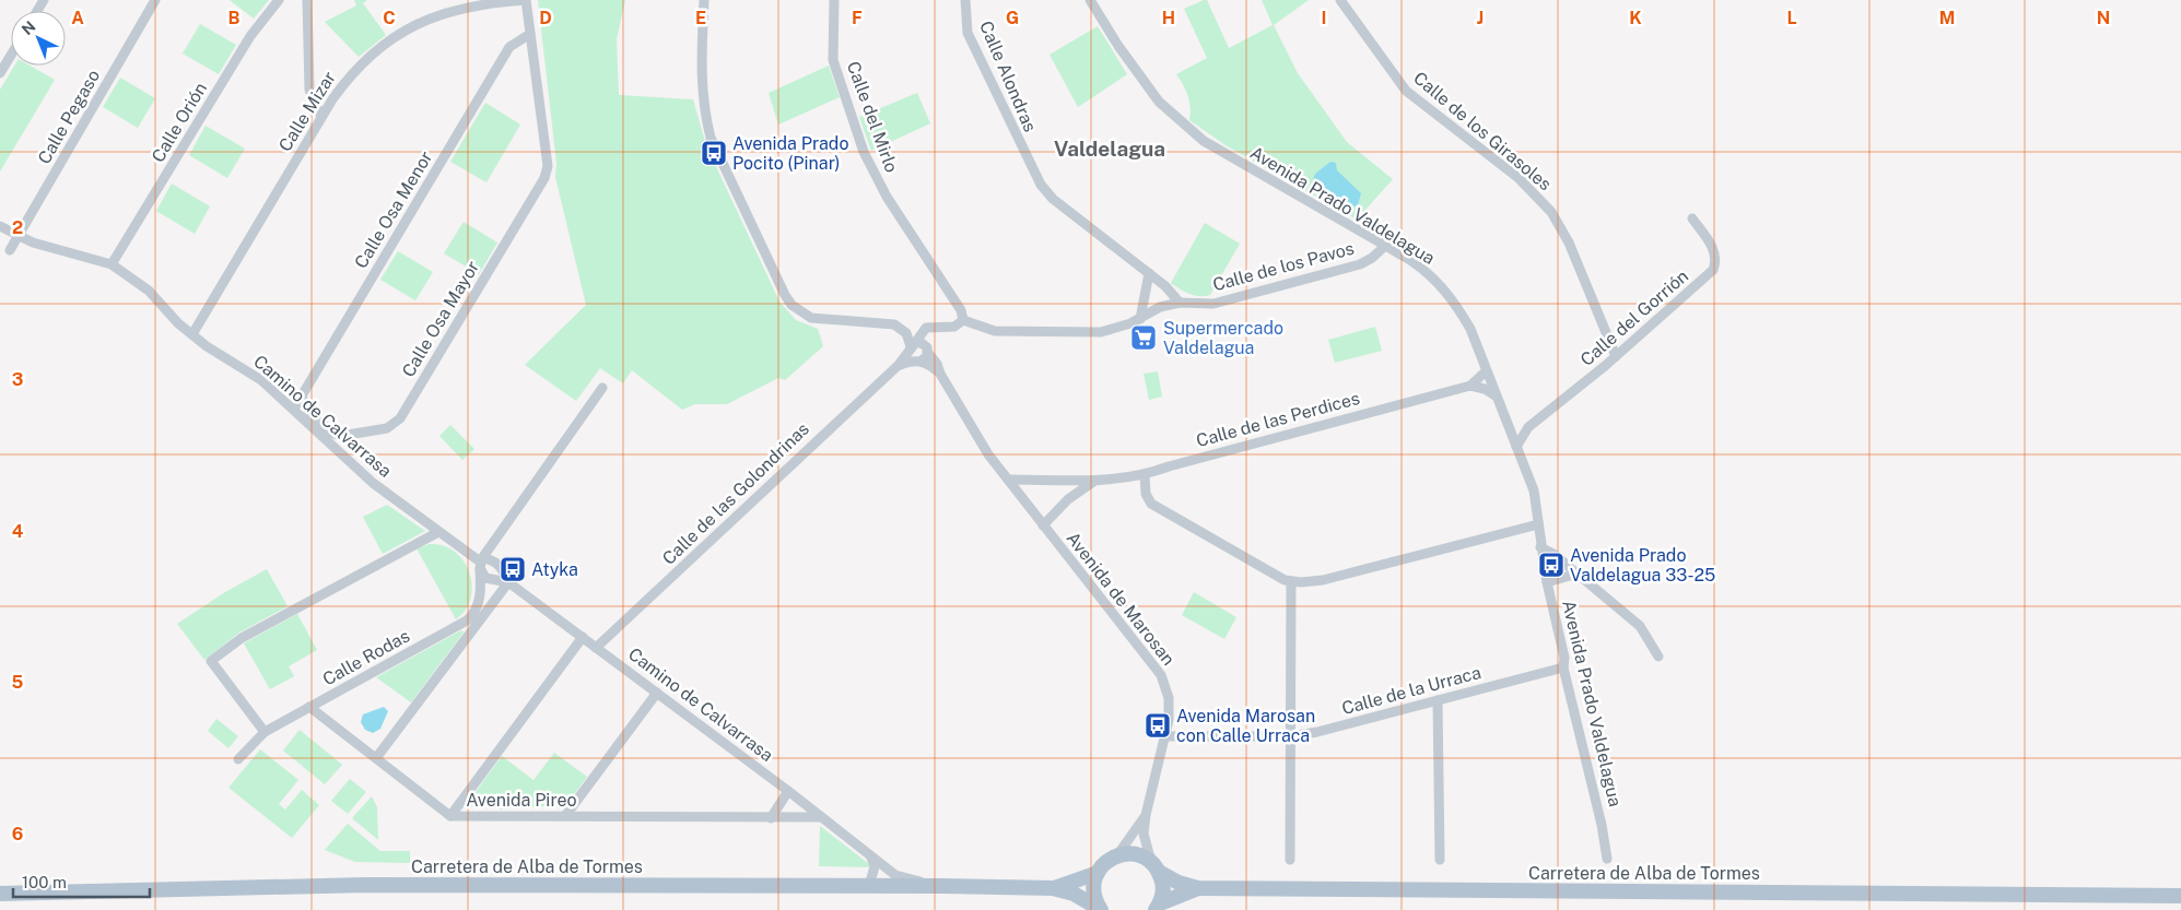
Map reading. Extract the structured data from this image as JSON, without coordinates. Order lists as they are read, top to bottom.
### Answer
{
  "streets": {
    "main road": ["Carretera de Alba de Tormes"],
    "street": [
      "Calle Alondras",
      "Calle Mizar",
      "Calle Pegaso",
      "Calle del Mirlo",
      "Calle Orión",
      "Calle de los Girasoles",
      "Avenida Prado Valdelagua",
      "Calle Osa Menor",
      "Calle de los Pavos",
      "Calle del Gorrión",
      "Calle Osa Mayor",
      "Camino de Calvarrasa",
      "Calle de las Perdices",
      "Calle de las Golondrinas",
      "Avenida de Marosan",
      "Calle Rodas",
      "Calle de la Urraca",
      "Avenida Pireo"
    ]
  },
  "crossings": [
    ["Calle Alondras", "Calle de los Pavos"],
    ["Calle Mizar", "Camino de Calvarrasa"],
    ["Calle Pegaso", "Camino de Calvarrasa"],
    ["Calle del Mirlo", "Calle de los Pavos"],
    ["Calle Orión", "Camino de Calvarrasa"],
    ["Calle de los Girasoles", "Calle del Gorrión"],
    ["Avenida Prado Valdelagua", "Calle de los Pavos"],
    ["Avenida Prado Valdelagua", "Calle del Gorrión"],
    ["Avenida Prado Valdelagua", "Calle de las Perdices"],
    ["Avenida Prado Valdelagua", "Calle de la Urraca"],
    ["Calle Osa Menor", "Calle Osa Mayor"],
    ["Calle Osa Menor", "Camino de Calvarrasa"],
    ["Calle Osa Mayor", "Camino de Calvarrasa"],
    ["Camino de Calvarrasa", "Calle de las Golondrinas"],
    ["Camino de Calvarrasa", "Avenida Pireo"],
    ["Camino de Calvarrasa", "Carretera de Alba de Tormes"],
    ["Calle de las Perdices", "Avenida de Marosan"],
    ["Calle de las Golondrinas", "Avenida de Marosan"],
    ["Avenida de Marosan", "Calle de la Urraca"],
    ["Avenida de Marosan", "Carretera de Alba de Tormes"],
    ["Calle Rodas", "Avenida Pireo"]
  ],
  "districts": ["Valdelagua"],
  "places": {
    "bus stop": [
      "Avenida Prado Pocito (Pinar)",
      "Avenida Prado Valdelagua 33-25",
      "Atyka",
      "Avenida Marosan con Calle Urraca"
    ],
    "supermarket": ["Supermercado Valdelagua"]
  },
  "scale_bar": "100 m",
  "north": "top left",
  "grid": {
    "columns": [
      "A",
      "B",
      "C",
      "D",
      "E",
      "F",
      "G",
      "H",
      "I",
      "J",
      "K",
      "L",
      "M",
      "N"
    ],
    "rows": [
      "2",
      "3",
      "4",
      "5",
      "6"
    ]
  }
}
